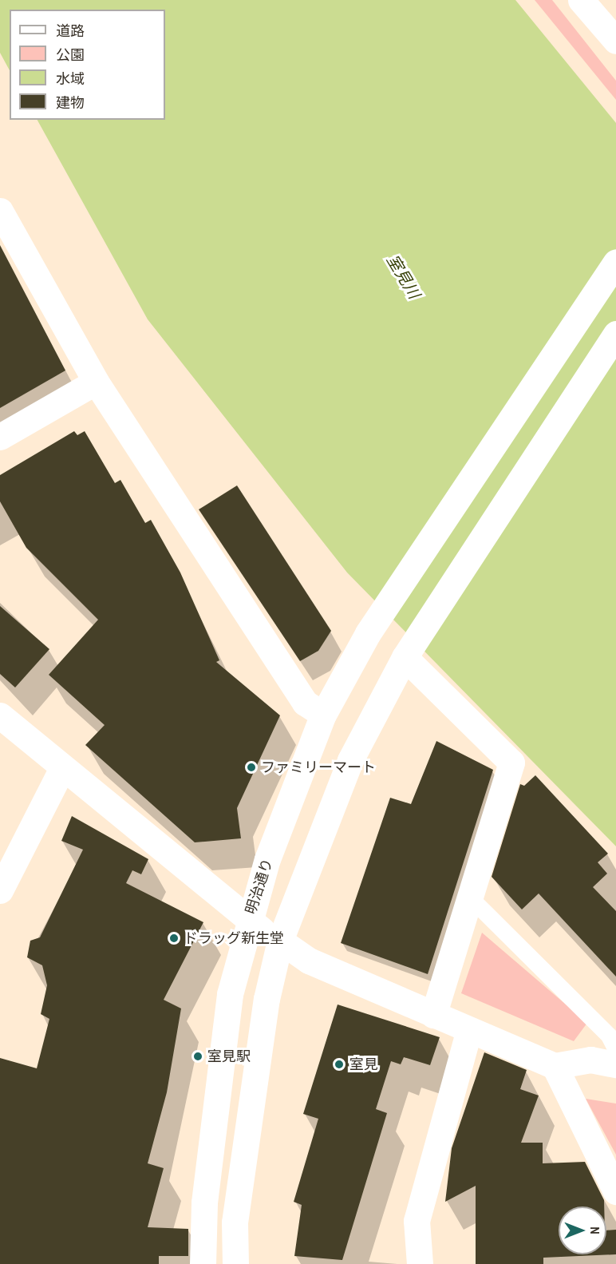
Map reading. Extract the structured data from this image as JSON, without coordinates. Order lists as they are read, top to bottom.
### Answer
{
  "streets": {
    "street": ["明治通り"]
  },
  "water": ["室見川"],
  "places": [
    "ファミリーマート",
    "ドラッグ新生堂",
    "室見駅",
    "室見"
  ],
  "legend": [
    "道路",
    "公園",
    "水域",
    "建物"
  ],
  "north": "right"
}
